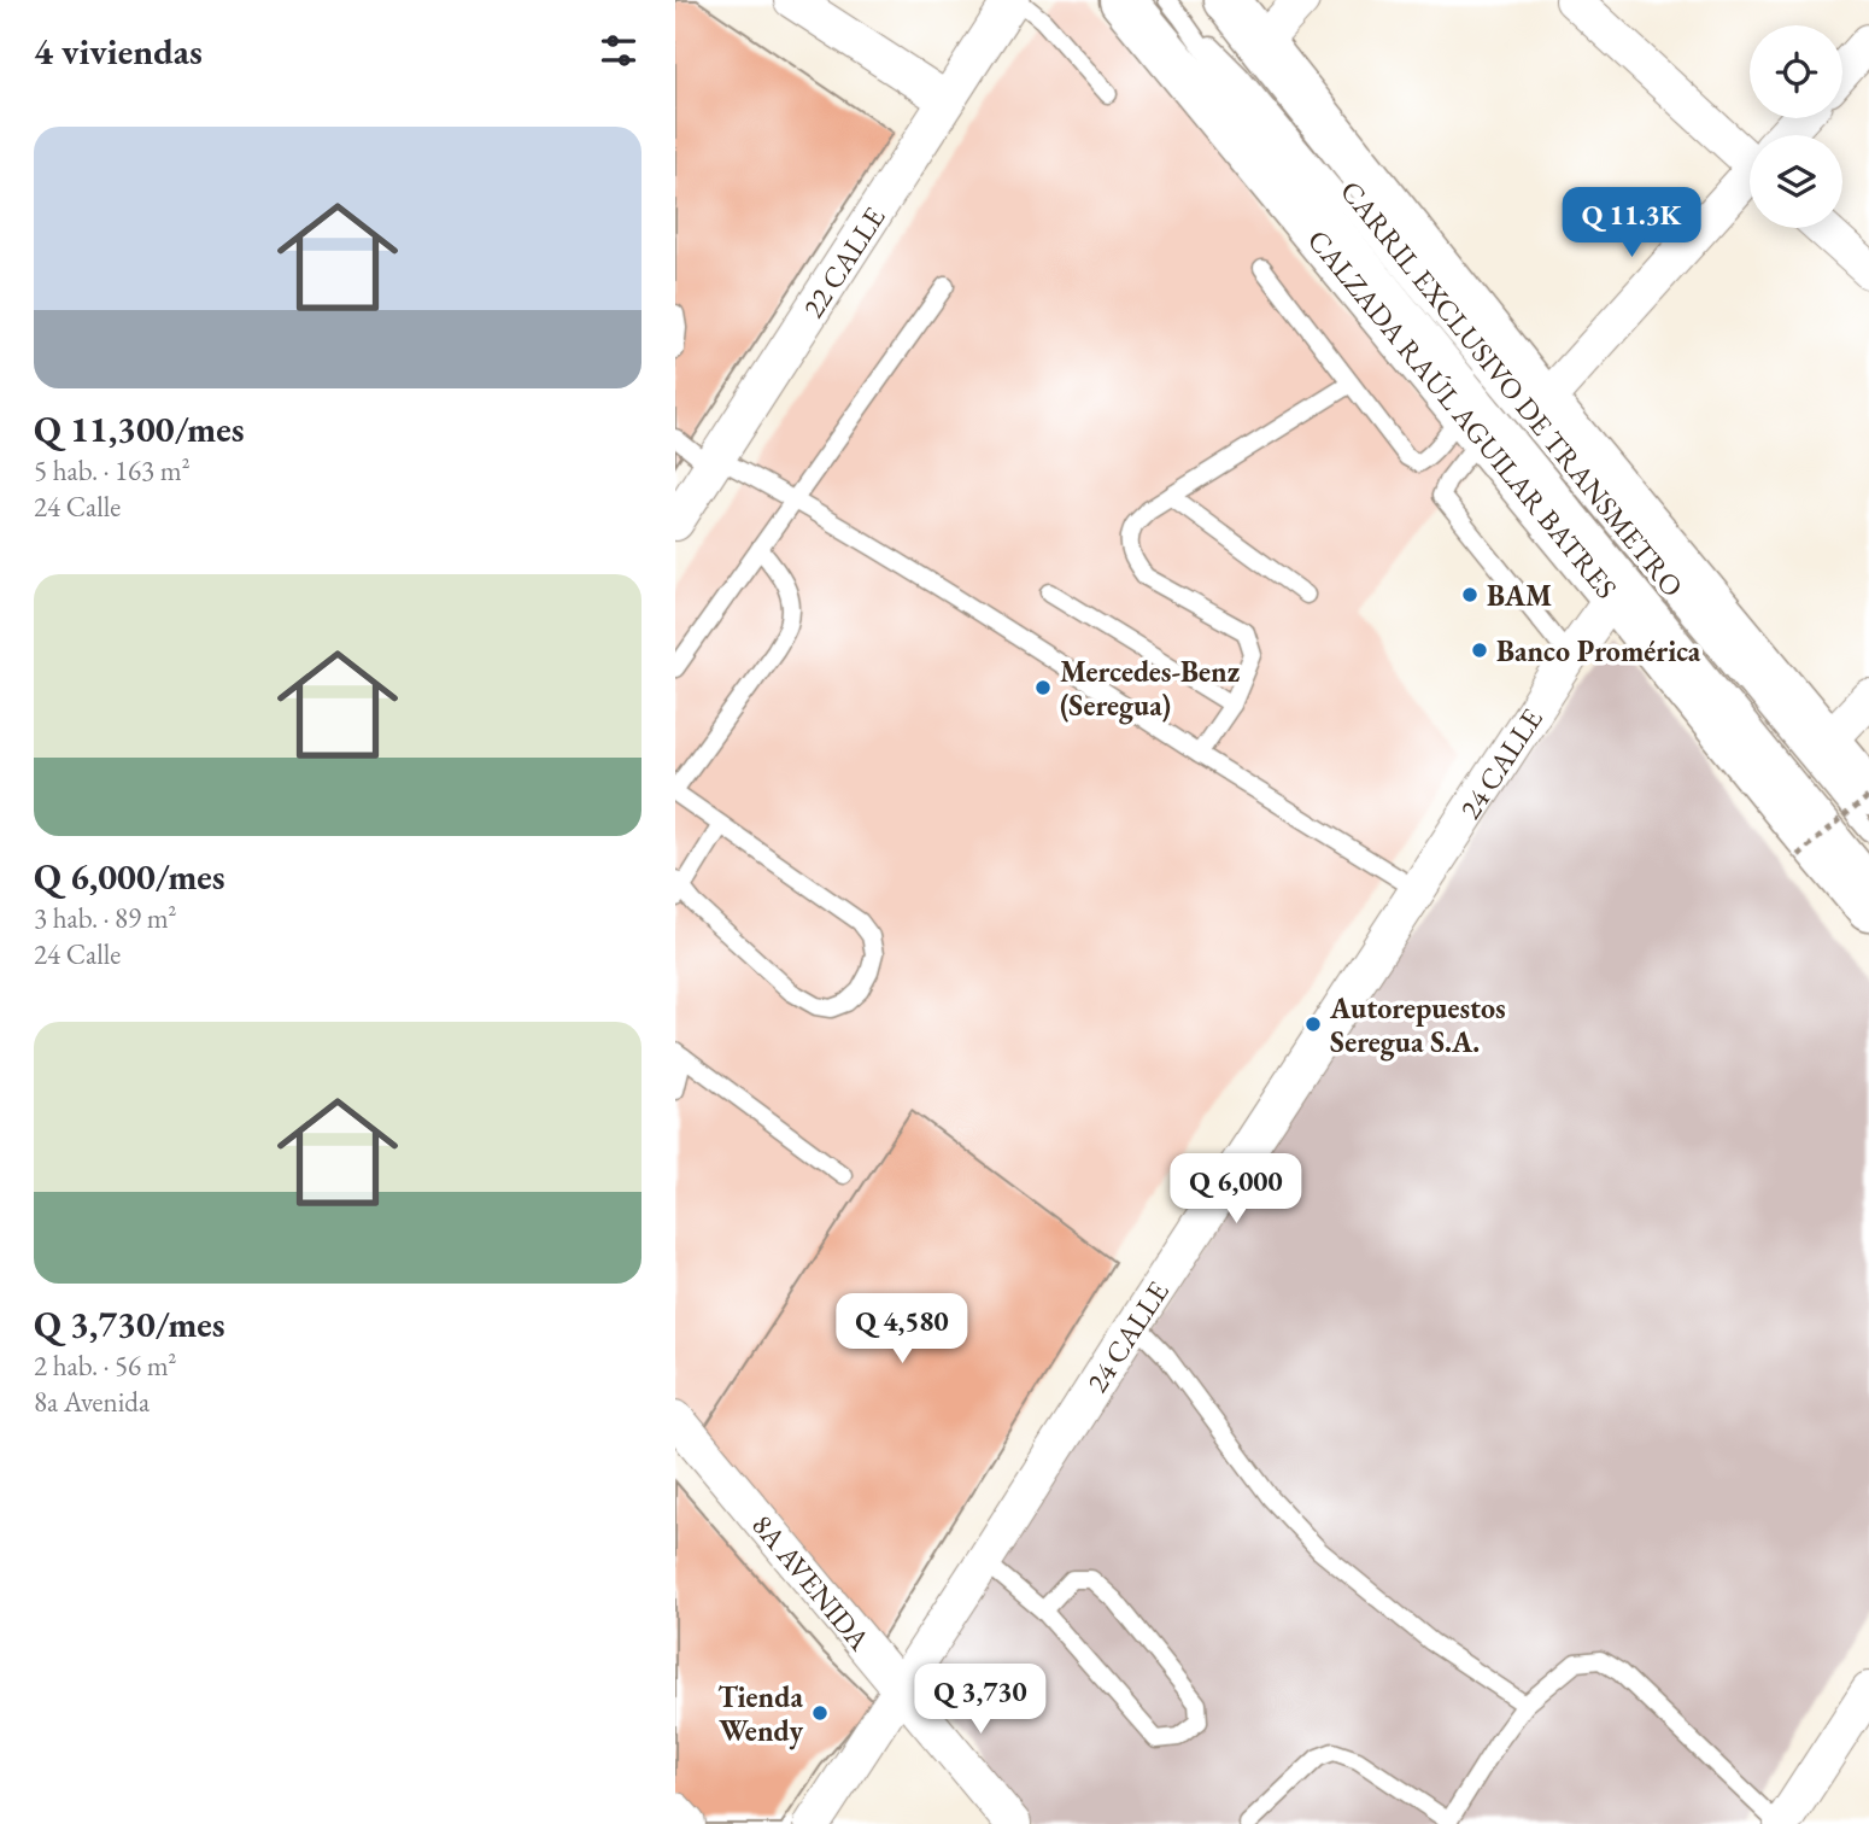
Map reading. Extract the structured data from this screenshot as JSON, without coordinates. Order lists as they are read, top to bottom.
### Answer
{
  "streets": {
    "highway": ["CALZADA RAÚL AGUILAR BATRES"],
    "street": ["22 CALLE", "24 CALLE", "8A AVENIDA"],
    "lane": ["CARRIL EXCLUSIVO DE TRANSMETRO"]
  },
  "crossings": [
    ["CALZADA RAÚL AGUILAR BATRES", "24 CALLE"],
    ["24 CALLE", "8A AVENIDA"]
  ],
  "places": [
    "BAM",
    "Banco Promérica",
    "Mercedes-Benz (Seregua)",
    "Autorepuestos Seregua S.A.",
    "Tienda Wendy"
  ],
  "page": {
    "heading": "4 viviendas",
    "list": [
      {
        "name": "Q 11,300/mes",
        "note": "5 hab. · 163 m² · 24 Calle"
      },
      {
        "name": "Q 6,000/mes",
        "note": "3 hab. · 89 m² · 24 Calle"
      },
      {
        "name": "Q 3,730/mes",
        "note": "2 hab. · 56 m² · 8a Avenida"
      }
    ],
    "price": [
      "Q 11.3K",
      "Q 6,000",
      "Q 4,580",
      "Q 3,730"
    ]
  }
}
